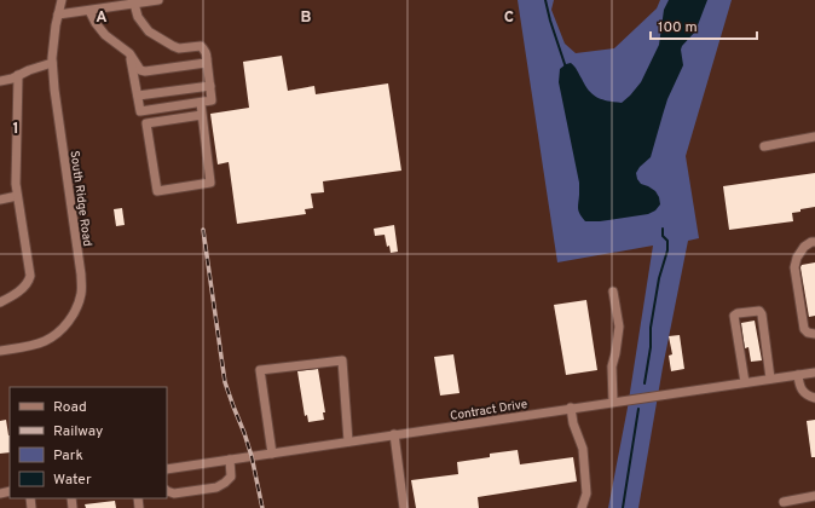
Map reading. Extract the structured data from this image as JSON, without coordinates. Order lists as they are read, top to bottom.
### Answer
{
  "streets": {
    "street": ["South Ridge Road", "Contract Drive"]
  },
  "legend": [
    "Road",
    "Railway",
    "Park",
    "Water"
  ],
  "scale_bar": "100 m",
  "grid": {
    "columns": ["A", "B", "C"],
    "rows": ["1"]
  }
}
